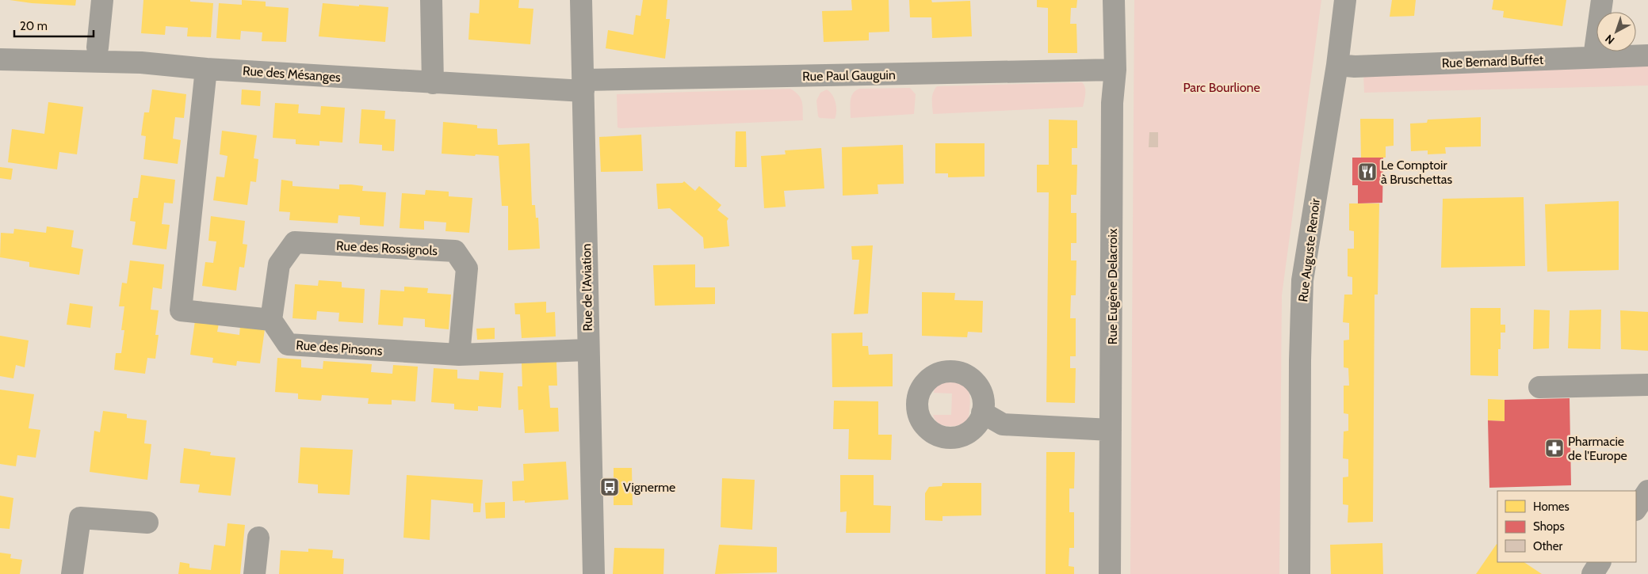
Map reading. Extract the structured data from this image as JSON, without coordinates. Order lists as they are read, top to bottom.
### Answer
{
  "streets": {
    "street": [
      "Rue Bernard Buffet",
      "Rue des Mésanges",
      "Rue Paul Gauguin",
      "Rue des Rossignols",
      "Rue Auguste Renoir",
      "Rue Eugène Delacroix",
      "Rue de l'Aviation",
      "Rue des Pinsons"
    ]
  },
  "crossings": [
    ["Rue Bernard Buffet", "Rue Auguste Renoir"],
    ["Rue des Mésanges", "Rue Paul Gauguin"],
    ["Rue des Mésanges", "Rue de l'Aviation"],
    ["Rue Paul Gauguin", "Rue Eugène Delacroix"],
    ["Rue Paul Gauguin", "Rue de l'Aviation"],
    ["Rue des Rossignols", "Rue des Pinsons"],
    ["Rue de l'Aviation", "Rue des Pinsons"]
  ],
  "parks": ["Parc Bourlione"],
  "places": {
    "restaurant": ["Le Comptoir à Bruschettas"],
    "pharmacy": ["Pharmacie de l'Europe"],
    "bus stop": ["Vignerme"]
  },
  "legend": ["Homes", "Shops", "Other"],
  "scale_bar": "20 m",
  "north": "bottom left"
}
